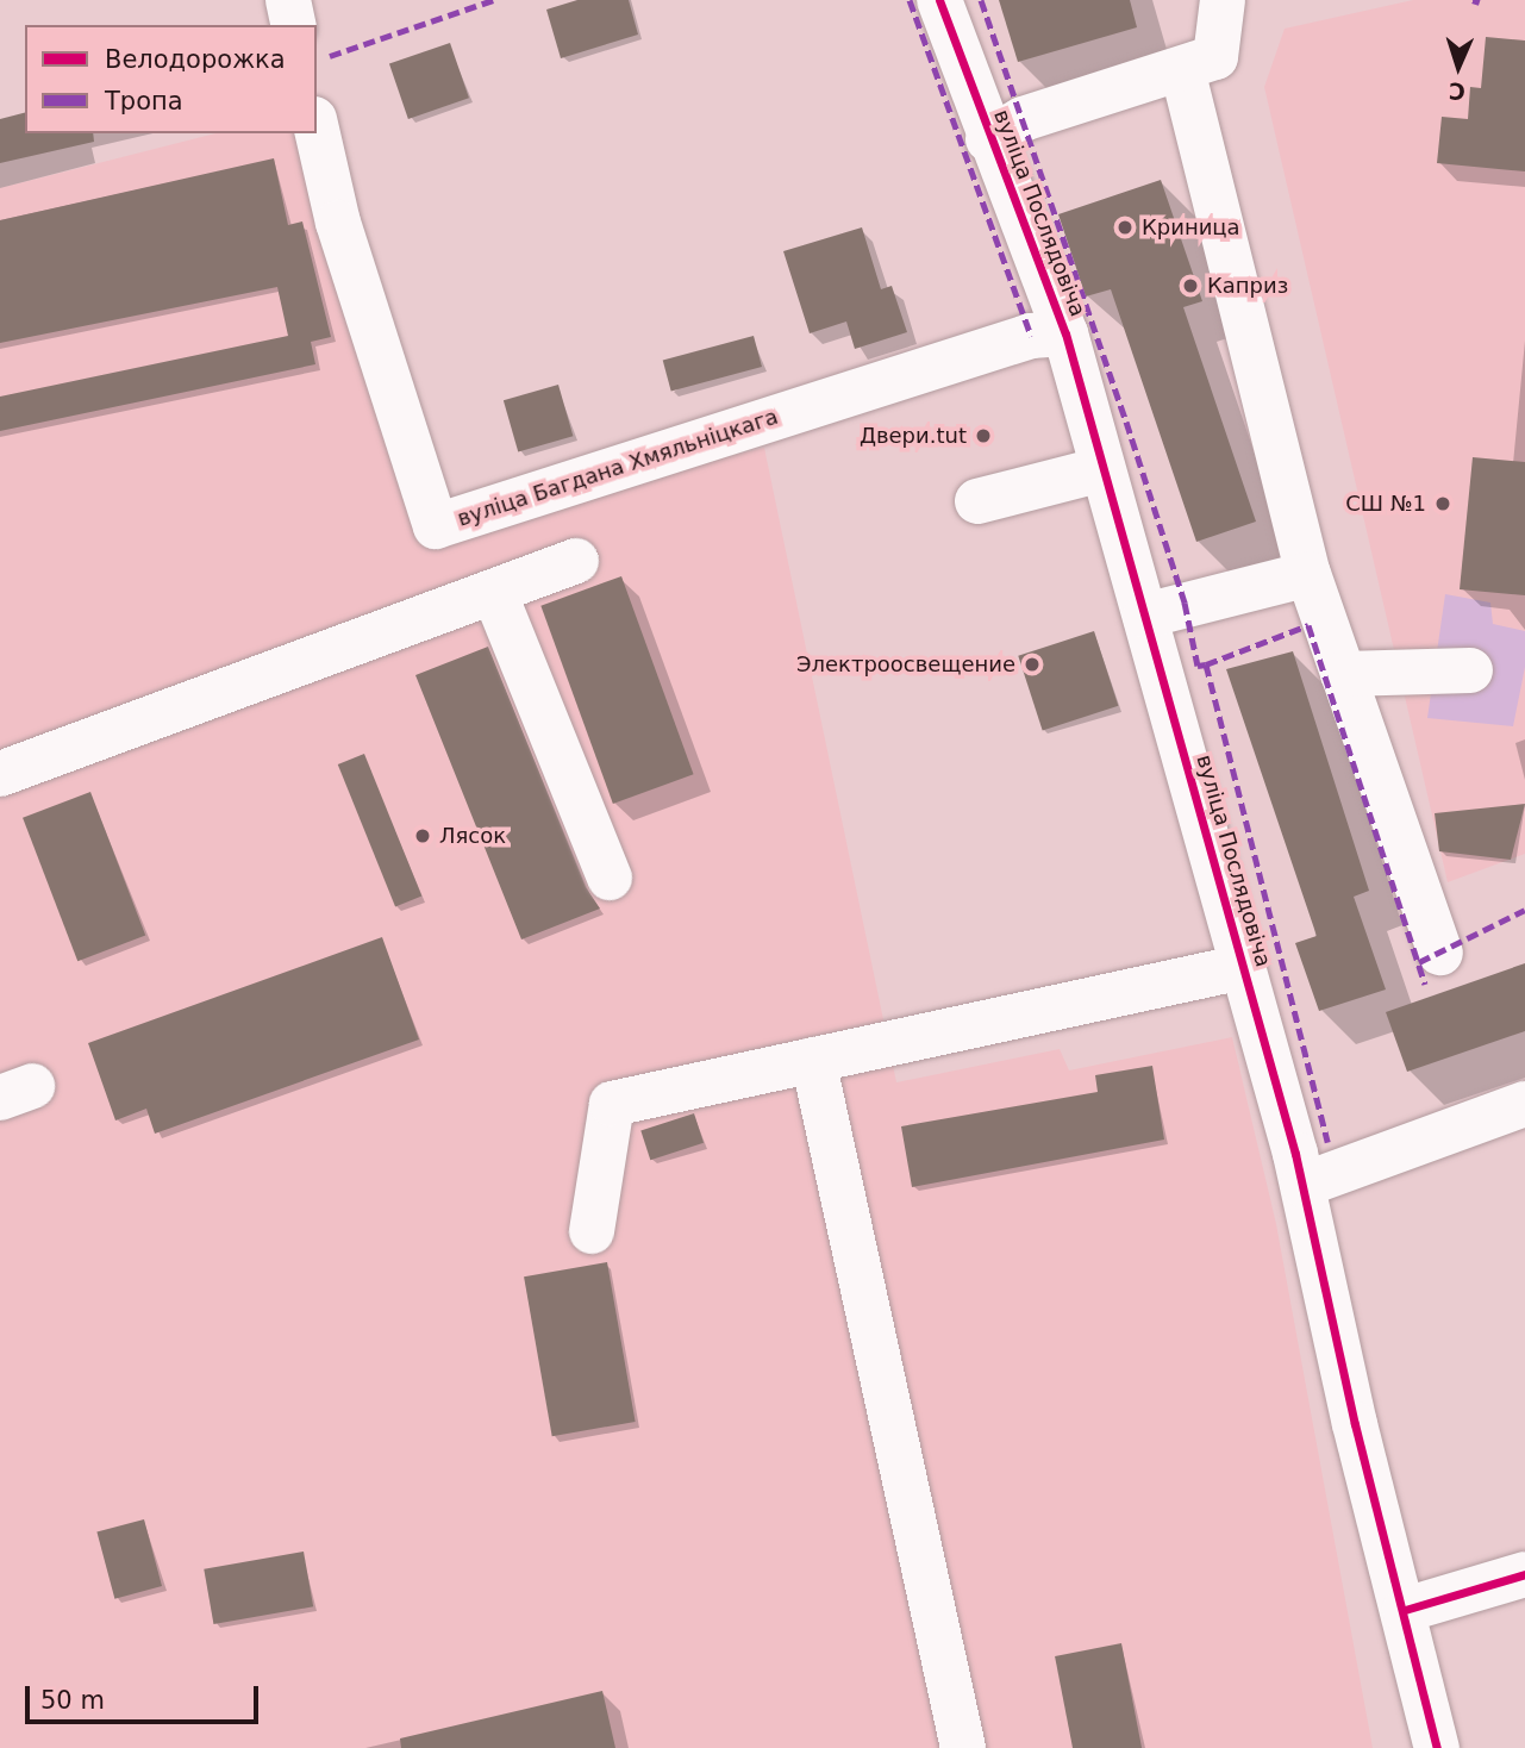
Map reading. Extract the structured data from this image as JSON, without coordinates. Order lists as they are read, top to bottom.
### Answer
{
  "streets": {
    "street": ["вуліца Послядовіча", "вуліца Багдана Хмяльніцкага"]
  },
  "crossings": [
    ["вуліца Послядовіча", "вуліца Багдана Хмяльніцкага"]
  ],
  "places": [
    "Криница",
    "Каприз",
    "Двери.tut",
    "СШ №1",
    "Электроосвещение",
    "Лясок"
  ],
  "legend": ["Велодорожка", "Тропа"],
  "scale_bar": "50 m",
  "north": "bottom"
}
